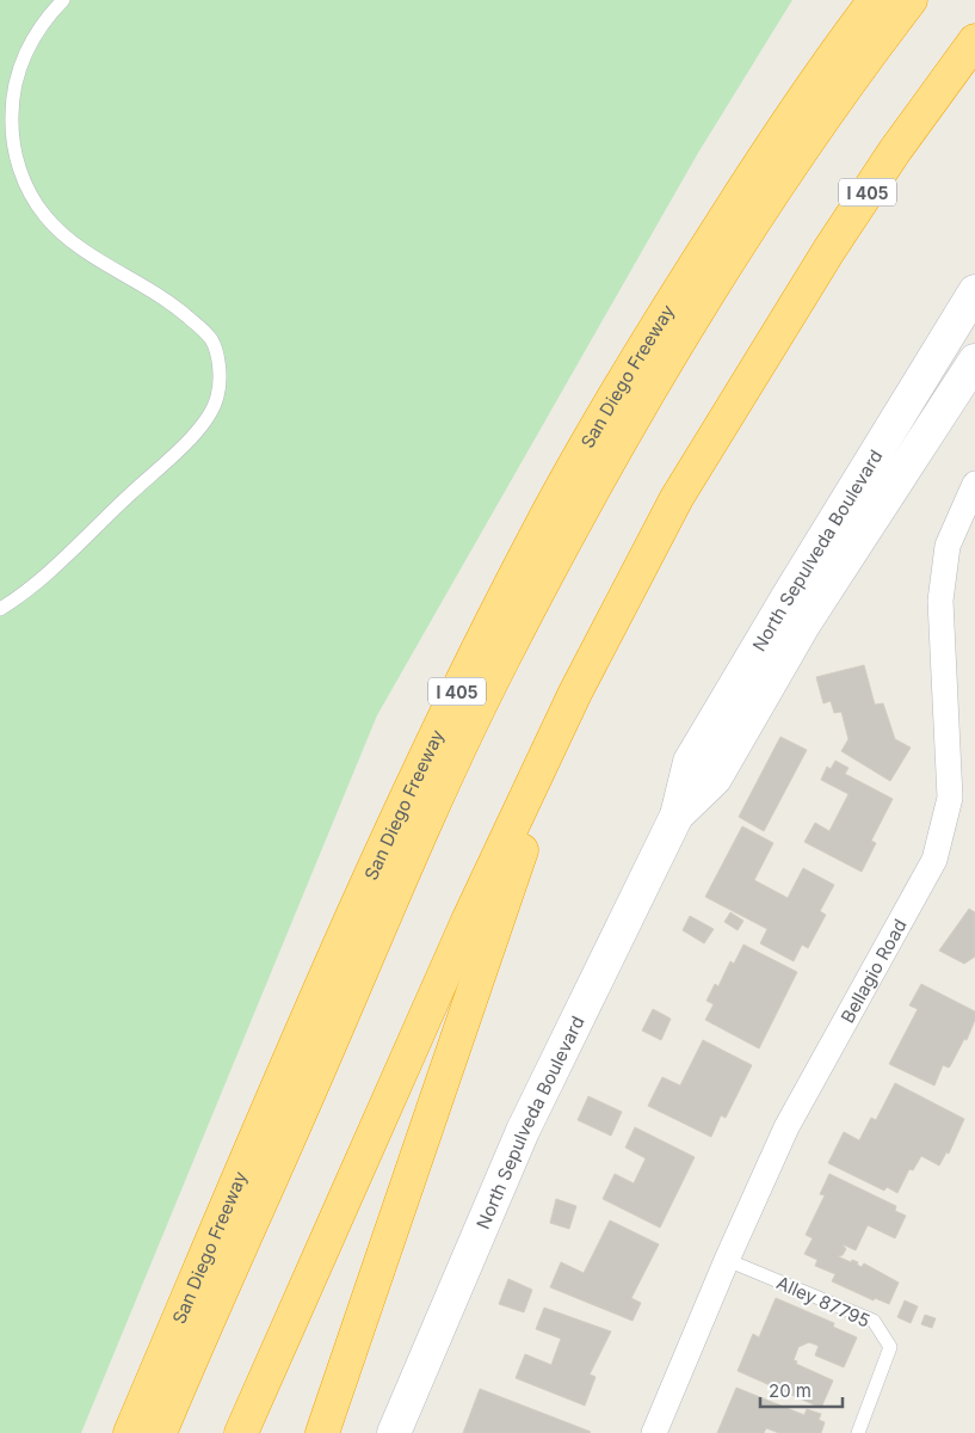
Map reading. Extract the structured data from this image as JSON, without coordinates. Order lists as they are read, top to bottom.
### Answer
{
  "streets": {
    "highway": ["I 405", "San Diego Freeway"],
    "main road": ["North Sepulveda Boulevard"],
    "street": ["Bellagio Road"],
    "lane": ["Alley 87795"]
  },
  "crossings": [
    ["Bellagio Road", "Alley 87795"]
  ],
  "scale_bar": "20 m"
}
